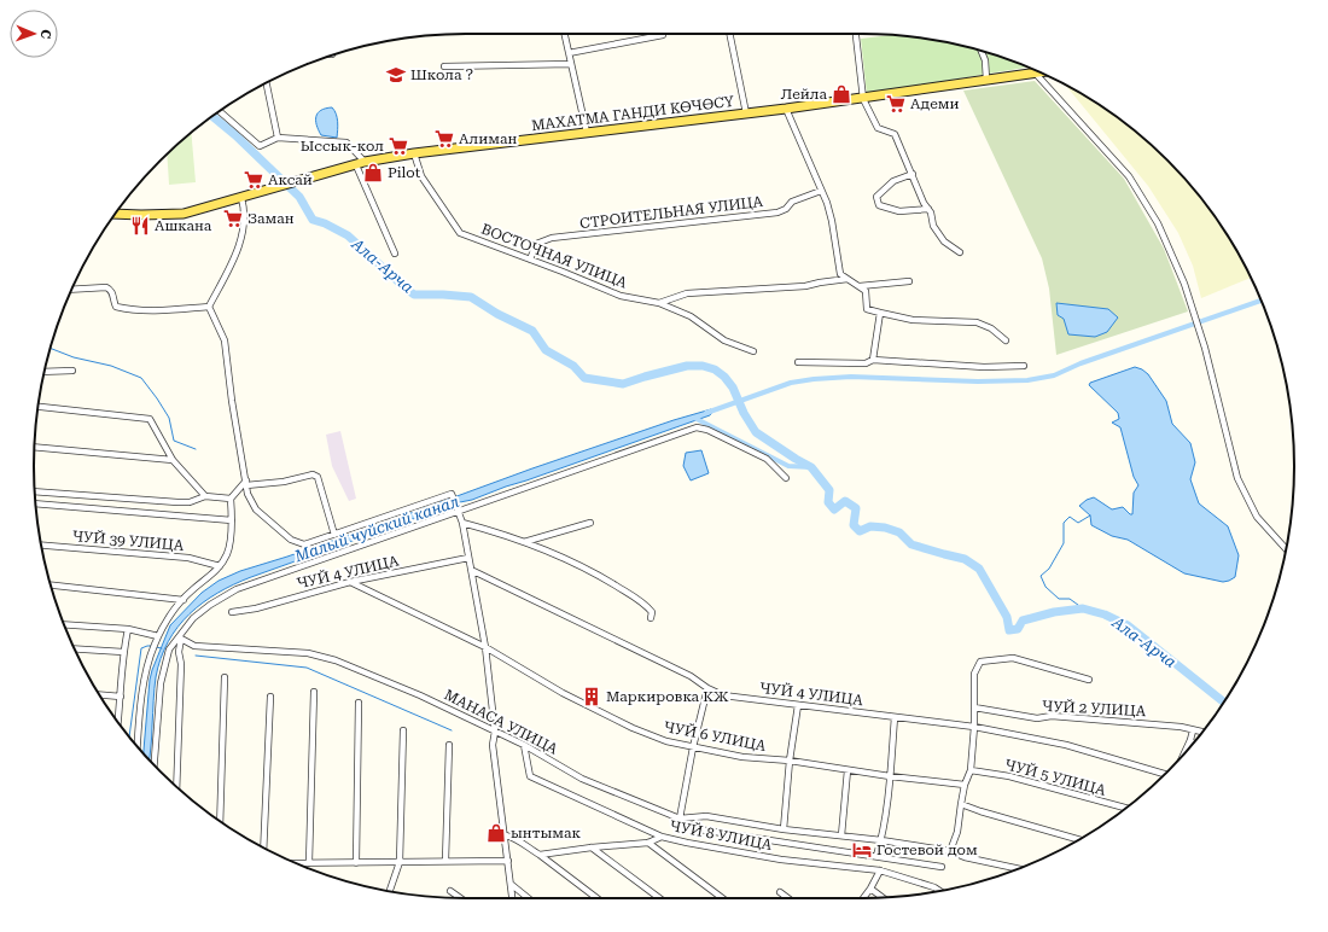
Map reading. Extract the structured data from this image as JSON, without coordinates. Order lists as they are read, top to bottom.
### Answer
{
  "streets": {
    "main road": ["МАХАТМА ГАНДИ КӨЧӨСҮ"],
    "street": [
      "СТРОИТЕЛЬНАЯ УЛИЦА",
      "ВОСТОЧНАЯ УЛИЦА",
      "ЧУЙ 39 УЛИЦА",
      "ЧУЙ 4 УЛИЦА",
      "ЧУЙ 2 УЛИЦА",
      "МАНАСА УЛИЦА",
      "ЧУЙ 6 УЛИЦА",
      "ЧУЙ 5 УЛИЦА",
      "ЧУЙ 8 УЛИЦА"
    ]
  },
  "crossings": [
    ["МАХАТМА ГАНДИ КӨЧӨСҮ", "ВОСТОЧНАЯ УЛИЦА"],
    ["СТРОИТЕЛЬНАЯ УЛИЦА", "ВОСТОЧНАЯ УЛИЦА"],
    ["ЧУЙ 4 УЛИЦА", "ЧУЙ 6 УЛИЦА"],
    ["МАНАСА УЛИЦА", "ЧУЙ 8 УЛИЦА"]
  ],
  "water": ["Ала-Арча", "Малый чуйский канал"],
  "places": {
    "school or university": ["Школа ?"],
    "shop": ["Лейла", "Pilot", "ынтымак"],
    "supermarket": [
      "Адеми",
      "Алиман",
      "Ыссык-кол",
      "Аксай",
      "Заман"
    ],
    "restaurant": ["Ашкана"],
    "building": ["Маркировка КЖ"],
    "hotel": ["Гостевой дом"]
  },
  "north": "right"
}
